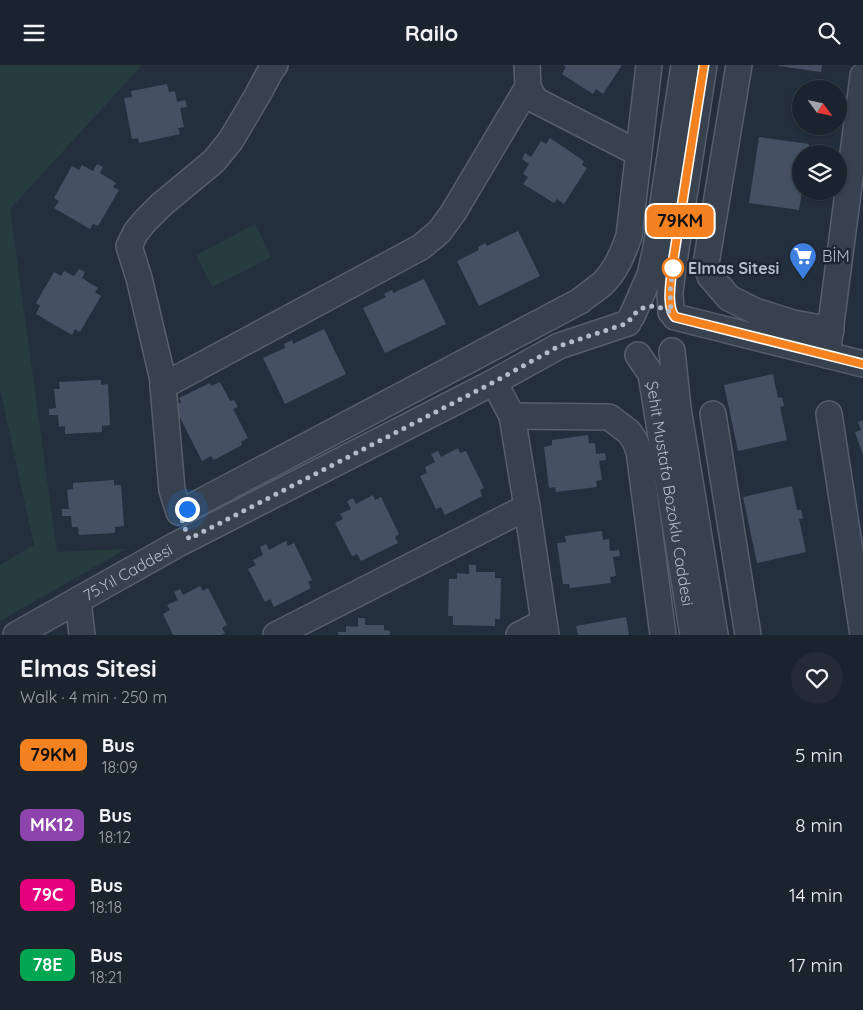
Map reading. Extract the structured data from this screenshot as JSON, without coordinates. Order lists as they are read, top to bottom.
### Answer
{
  "streets": {
    "street": ["Şehit Mustafa Bozoklu Caddesi", "75.Yıl Caddesi"]
  },
  "crossings": [
    ["Şehit Mustafa Bozoklu Caddesi", "75.Yıl Caddesi"]
  ],
  "places": {
    "other": ["Elmas Sitesi"],
    "supermarket": ["BİM"]
  },
  "lines": ["bus line 79KM"],
  "north": "bottom right",
  "page": {
    "header": "Railo",
    "on_map": "79KM",
    "heading": ["Elmas Sitesi", "Walk · 4 min · 250 m"],
    "list": [
      {
        "mark": "79KM",
        "name": "Bus",
        "note": "18:09",
        "value": "5 min"
      },
      {
        "mark": "MK12",
        "name": "Bus",
        "note": "18:12",
        "value": "8 min"
      },
      {
        "mark": "79C",
        "name": "Bus",
        "note": "18:18",
        "value": "14 min"
      },
      {
        "mark": "78E",
        "name": "Bus",
        "note": "18:21",
        "value": "17 min"
      }
    ]
  }
}
